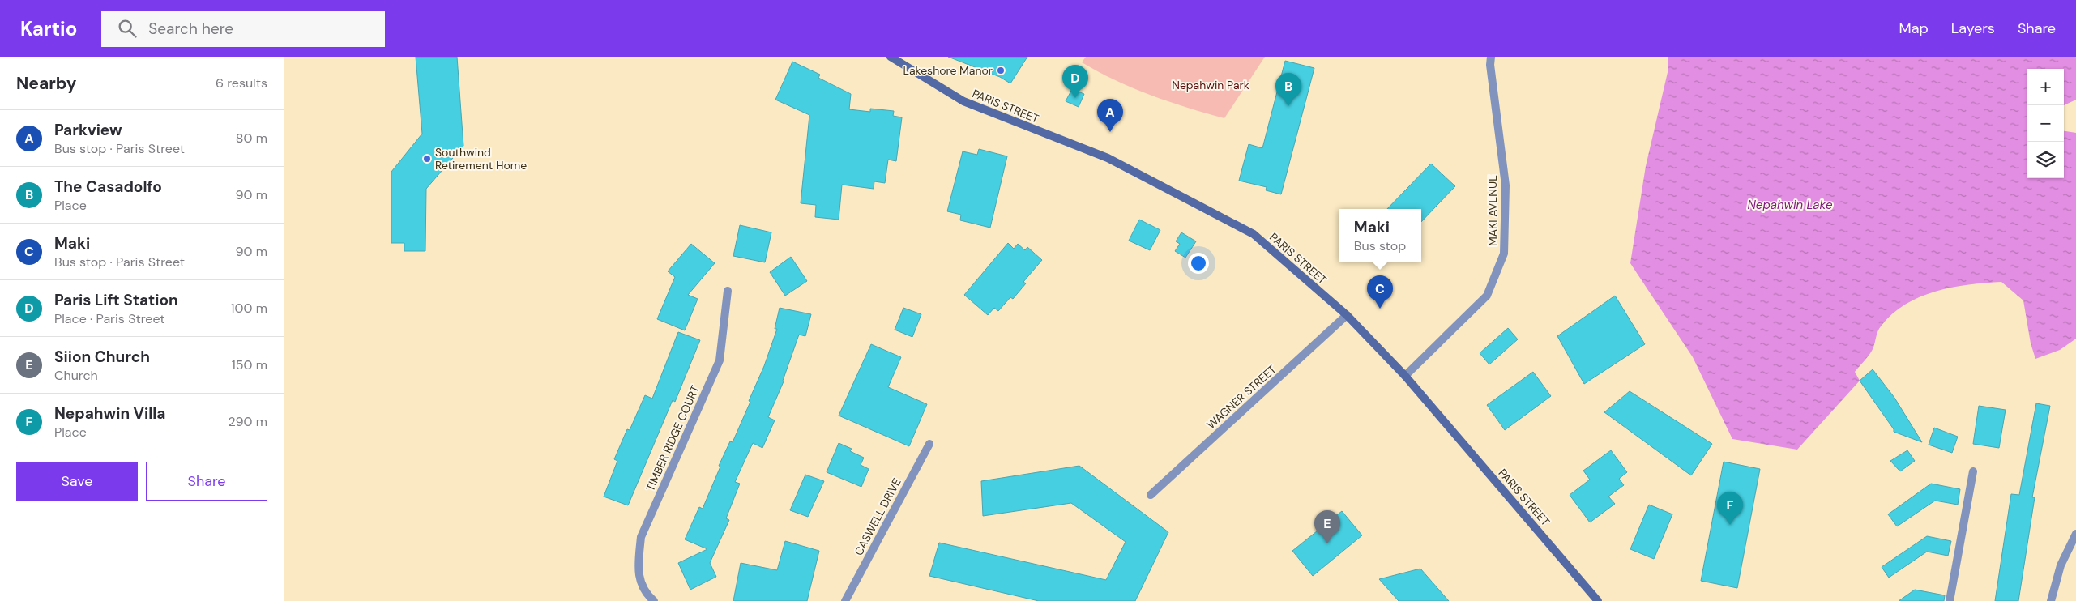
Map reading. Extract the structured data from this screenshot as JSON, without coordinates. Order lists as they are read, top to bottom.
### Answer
{
  "streets": {
    "main road": ["PARIS STREET"],
    "street": [
      "MAKI AVENUE",
      "WAGNER STREET",
      "TIMBER RIDGE COURT",
      "CASWELL DRIVE"
    ]
  },
  "crossings": [
    ["PARIS STREET", "MAKI AVENUE"],
    ["PARIS STREET", "WAGNER STREET"]
  ],
  "water": ["Nepahwin Lake"],
  "parks": ["Nepahwin Park"],
  "places": ["Lakeshore Manor", "Southwind Retirement Home"],
  "page": {
    "header": "Kartio",
    "search": "Search here",
    "nav": ["Map", "Layers", "Share"],
    "heading": ["Nearby", "6 results"],
    "pins": [
      "D",
      "B",
      "A",
      "C",
      "F",
      "E"
    ],
    "map_buttons": ["+", "−"],
    "list": [
      {
        "mark": "A",
        "name": "Parkview",
        "note": "Bus stop · Paris Street",
        "value": "80 m"
      },
      {
        "mark": "B",
        "name": "The Casadolfo",
        "note": "Place",
        "value": "90 m"
      },
      {
        "mark": "C",
        "name": "Maki",
        "note": "Bus stop · Paris Street",
        "value": "90 m"
      },
      {
        "mark": "D",
        "name": "Paris Lift Station",
        "note": "Place · Paris Street",
        "value": "100 m"
      },
      {
        "mark": "E",
        "name": "Siion Church",
        "note": "Church",
        "value": "150 m"
      },
      {
        "mark": "F",
        "name": "Nepahwin Villa",
        "note": "Place",
        "value": "290 m"
      }
    ],
    "popup": ["Maki", "Bus stop"],
    "buttons": ["Save", "Share"]
  }
}
